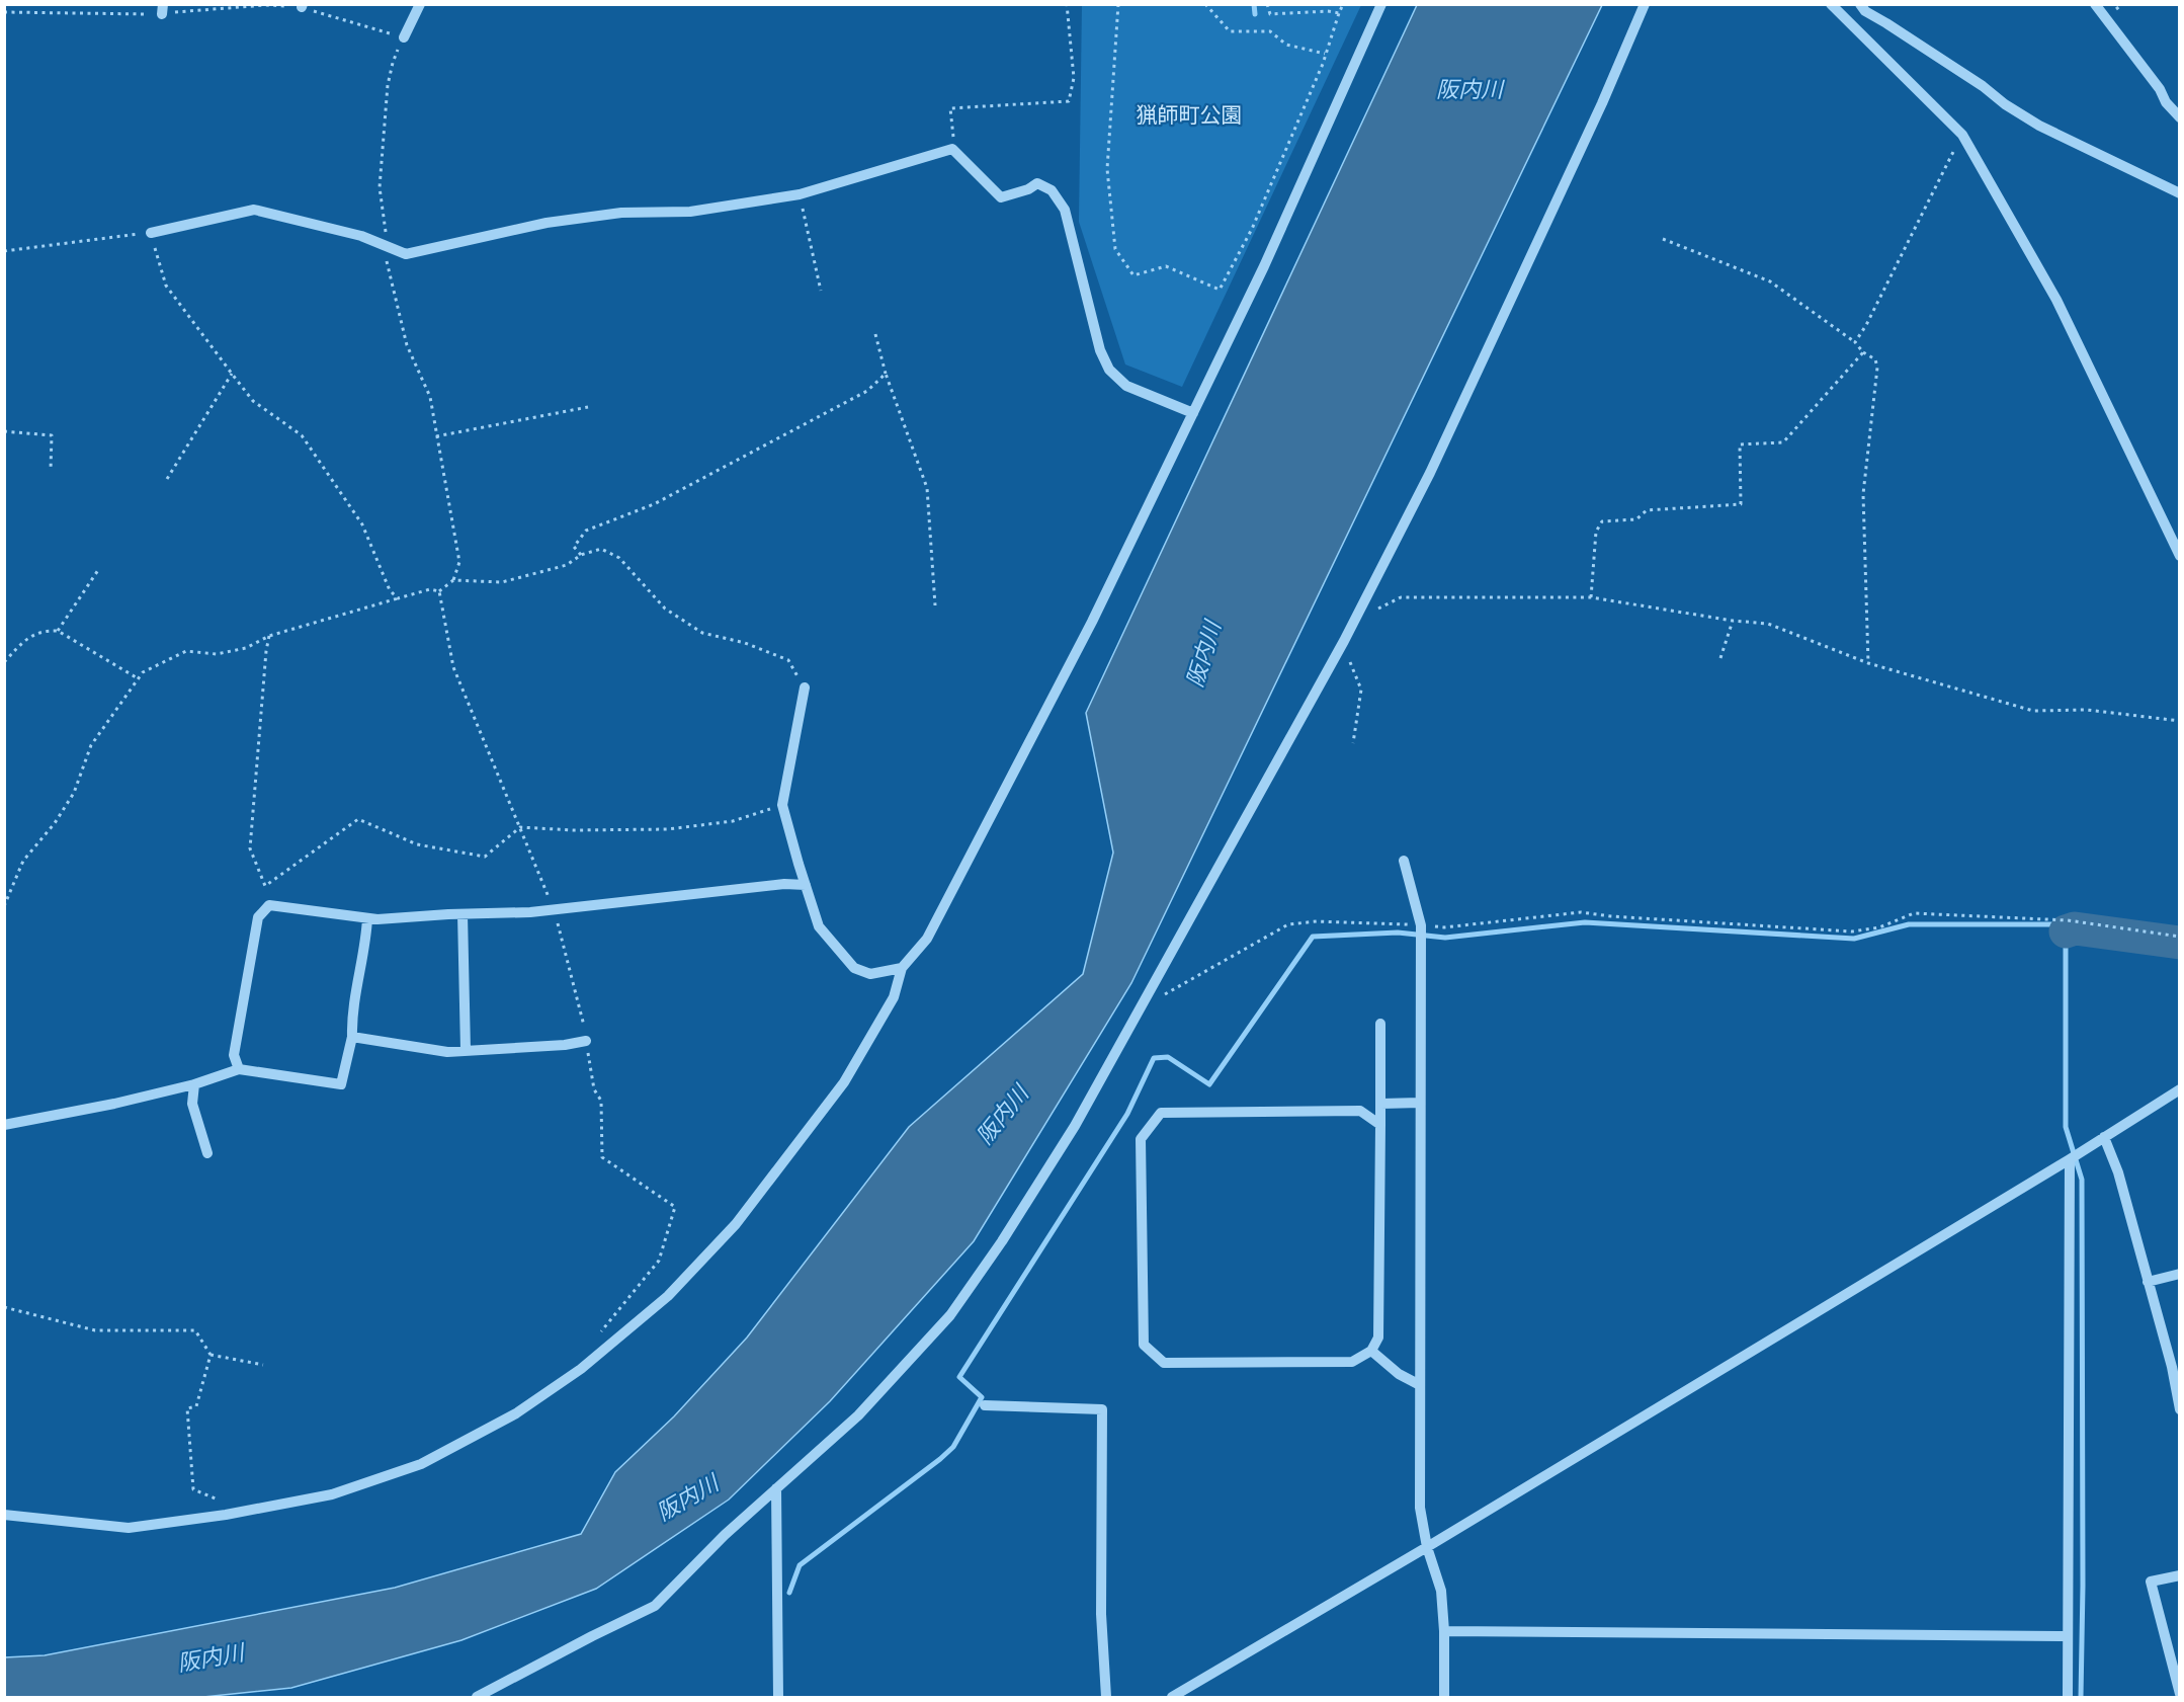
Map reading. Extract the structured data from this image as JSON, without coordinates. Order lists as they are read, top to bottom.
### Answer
{
  "water": ["阪内川"],
  "parks": ["猟師町公園"]
}
